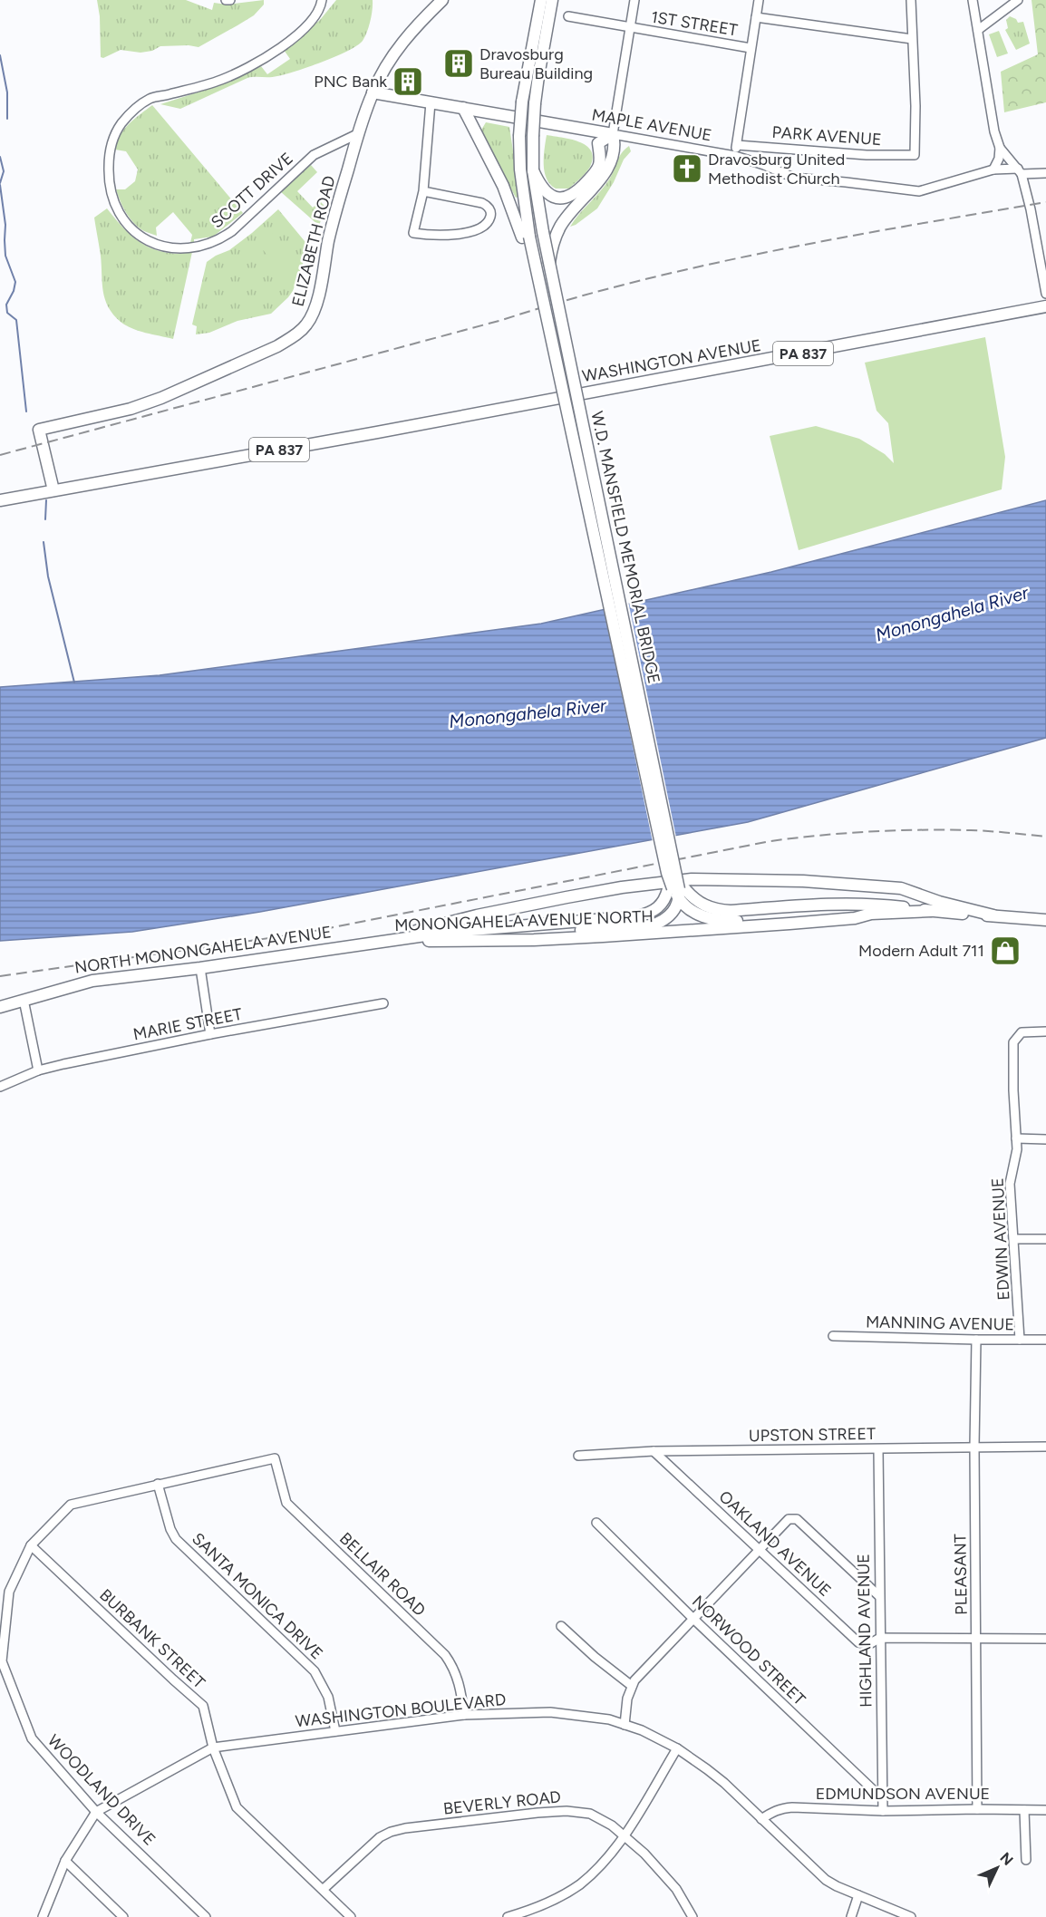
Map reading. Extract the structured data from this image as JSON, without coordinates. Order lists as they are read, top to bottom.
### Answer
{
  "streets": {
    "main road": [
      "MAPLE AVENUE",
      "ELIZABETH ROAD",
      "PA 837",
      "WASHINGTON AVENUE",
      "W.D. MANSFIELD MEMORIAL BRIDGE",
      "MONONGAHELA AVENUE NORTH",
      "NORTH MONONGAHELA AVENUE"
    ],
    "street": [
      "1ST STREET",
      "PARK AVENUE",
      "SCOTT DRIVE",
      "MARIE STREET",
      "EDWIN AVENUE",
      "MANNING AVENUE",
      "UPSTON STREET",
      "OAKLAND AVENUE",
      "BELLAIR ROAD",
      "PLEASANT",
      "SANTA MONICA DRIVE",
      "HIGHLAND AVENUE",
      "BURBANK STREET",
      "NORWOOD STREET",
      "WASHINGTON BOULEVARD",
      "WOODLAND DRIVE",
      "EDMUNDSON AVENUE",
      "BEVERLY ROAD"
    ]
  },
  "crossings": [
    ["MAPLE AVENUE", "ELIZABETH ROAD"],
    ["SCOTT DRIVE", "ELIZABETH ROAD"],
    ["ELIZABETH ROAD", "PA 837"],
    ["PA 837", "WASHINGTON AVENUE"],
    ["PA 837", "W.D. MANSFIELD MEMORIAL BRIDGE"],
    ["WASHINGTON AVENUE", "W.D. MANSFIELD MEMORIAL BRIDGE"],
    ["MONONGAHELA AVENUE NORTH", "NORTH MONONGAHELA AVENUE"],
    ["EDWIN AVENUE", "MANNING AVENUE"],
    ["MANNING AVENUE", "PLEASANT"],
    ["UPSTON STREET", "OAKLAND AVENUE"],
    ["UPSTON STREET", "PLEASANT"],
    ["UPSTON STREET", "HIGHLAND AVENUE"],
    ["OAKLAND AVENUE", "HIGHLAND AVENUE"],
    ["BELLAIR ROAD", "WASHINGTON BOULEVARD"],
    ["BELLAIR ROAD", "WOODLAND DRIVE"],
    ["PLEASANT", "EDMUNDSON AVENUE"],
    ["SANTA MONICA DRIVE", "WASHINGTON BOULEVARD"],
    ["SANTA MONICA DRIVE", "WOODLAND DRIVE"],
    ["HIGHLAND AVENUE", "NORWOOD STREET"],
    ["HIGHLAND AVENUE", "EDMUNDSON AVENUE"],
    ["BURBANK STREET", "WASHINGTON BOULEVARD"],
    ["BURBANK STREET", "WOODLAND DRIVE"],
    ["BURBANK STREET", "BEVERLY ROAD"],
    ["WASHINGTON BOULEVARD", "WOODLAND DRIVE"],
    ["WASHINGTON BOULEVARD", "EDMUNDSON AVENUE"]
  ],
  "water": ["Monongahela River"],
  "places": {
    "building": ["Dravosburg Bureau Building", "PNC Bank"],
    "church": ["Dravosburg United Methodist Church"],
    "shop": ["Modern Adult 711"]
  },
  "north": "top right"
}
